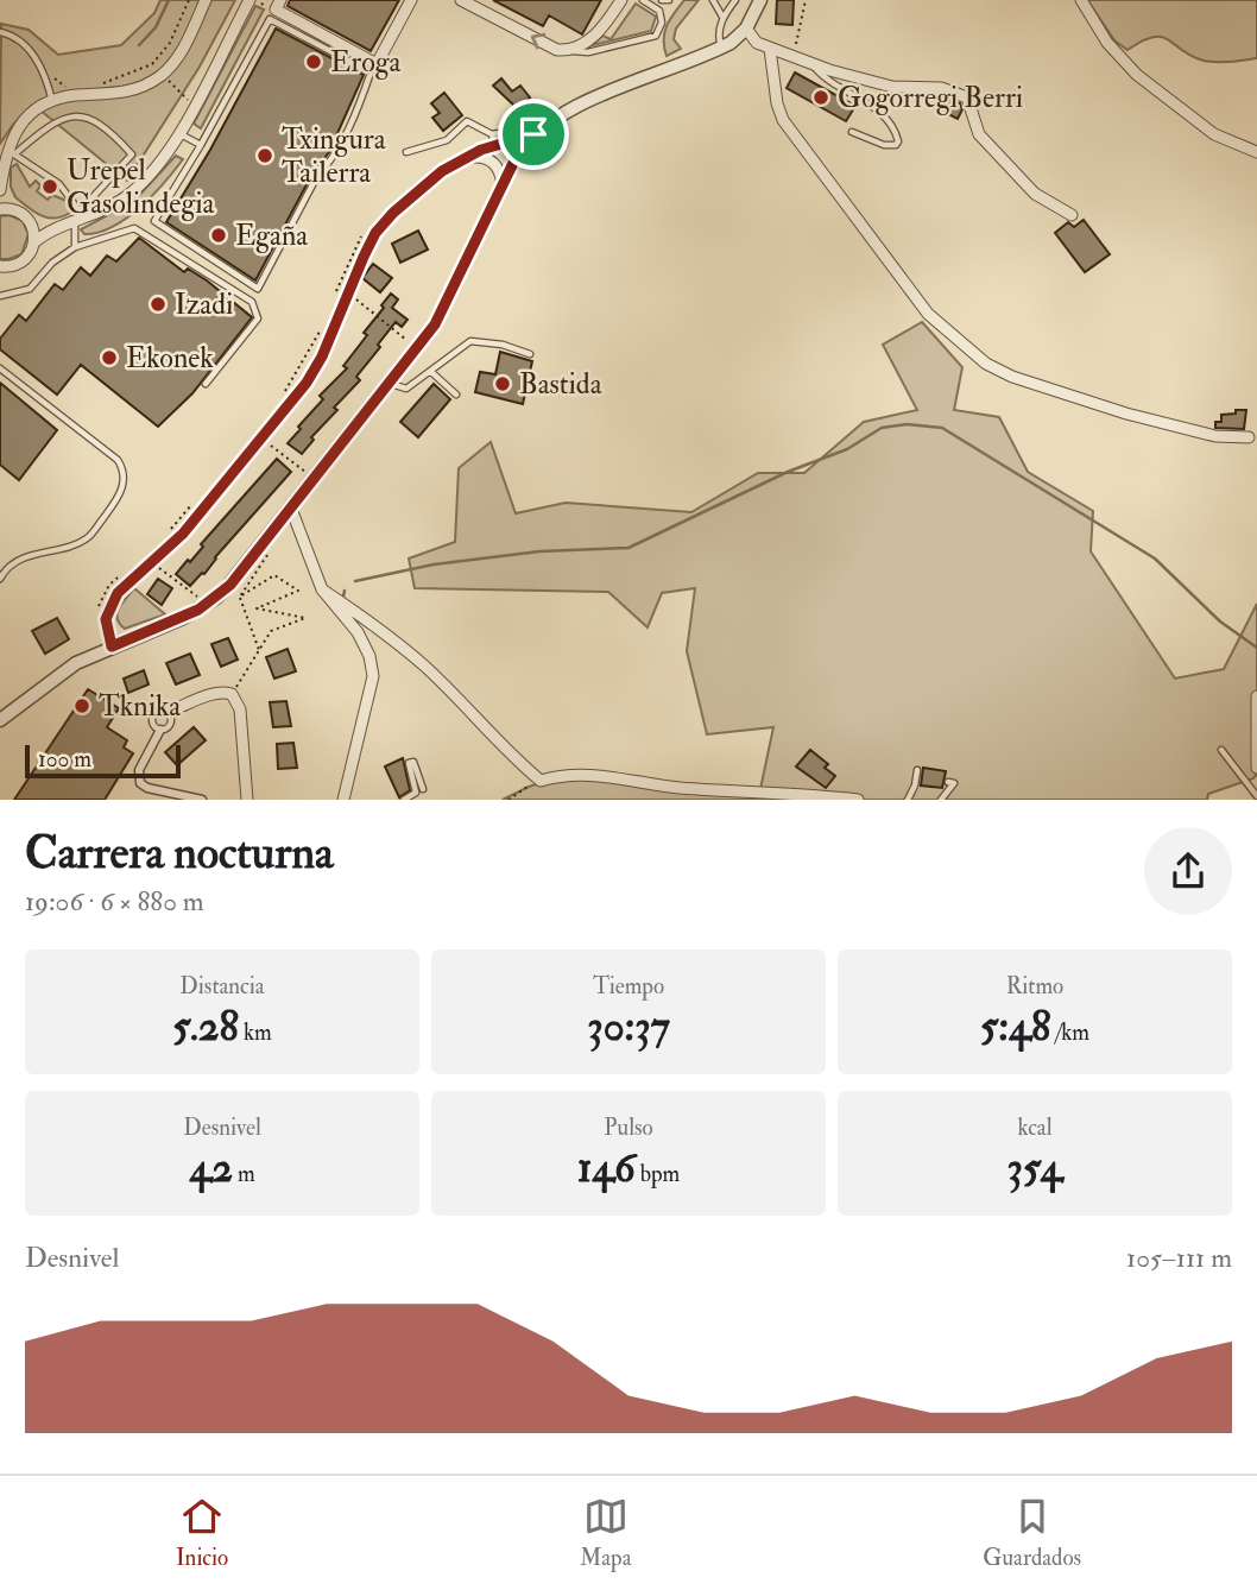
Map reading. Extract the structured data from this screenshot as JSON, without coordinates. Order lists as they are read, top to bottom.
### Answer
{
  "places": [
    "Eroga",
    "Gogorregi Berri",
    "Txingura Tailerra",
    "Urepel Gasolindegia",
    "Egaña",
    "Izadi",
    "Ekonek",
    "Bastida",
    "Tknika"
  ],
  "scale_bar": "100 m",
  "page": {
    "scale": "100 m",
    "heading": ["Carrera nocturna", "19:06 · 6 × 880 m"],
    "stats": [
      ["Distancia", "5.28 km"],
      ["Tiempo", "30:37"],
      ["Ritmo", "5:48 /km"],
      ["Desnivel", "42 m"],
      ["Pulso", "146 bpm"],
      ["kcal", "354"]
    ],
    "chart": ["Desnivel", "105–111 m"],
    "tabs": ["Inicio", "Mapa", "Guardados"]
  }
}
